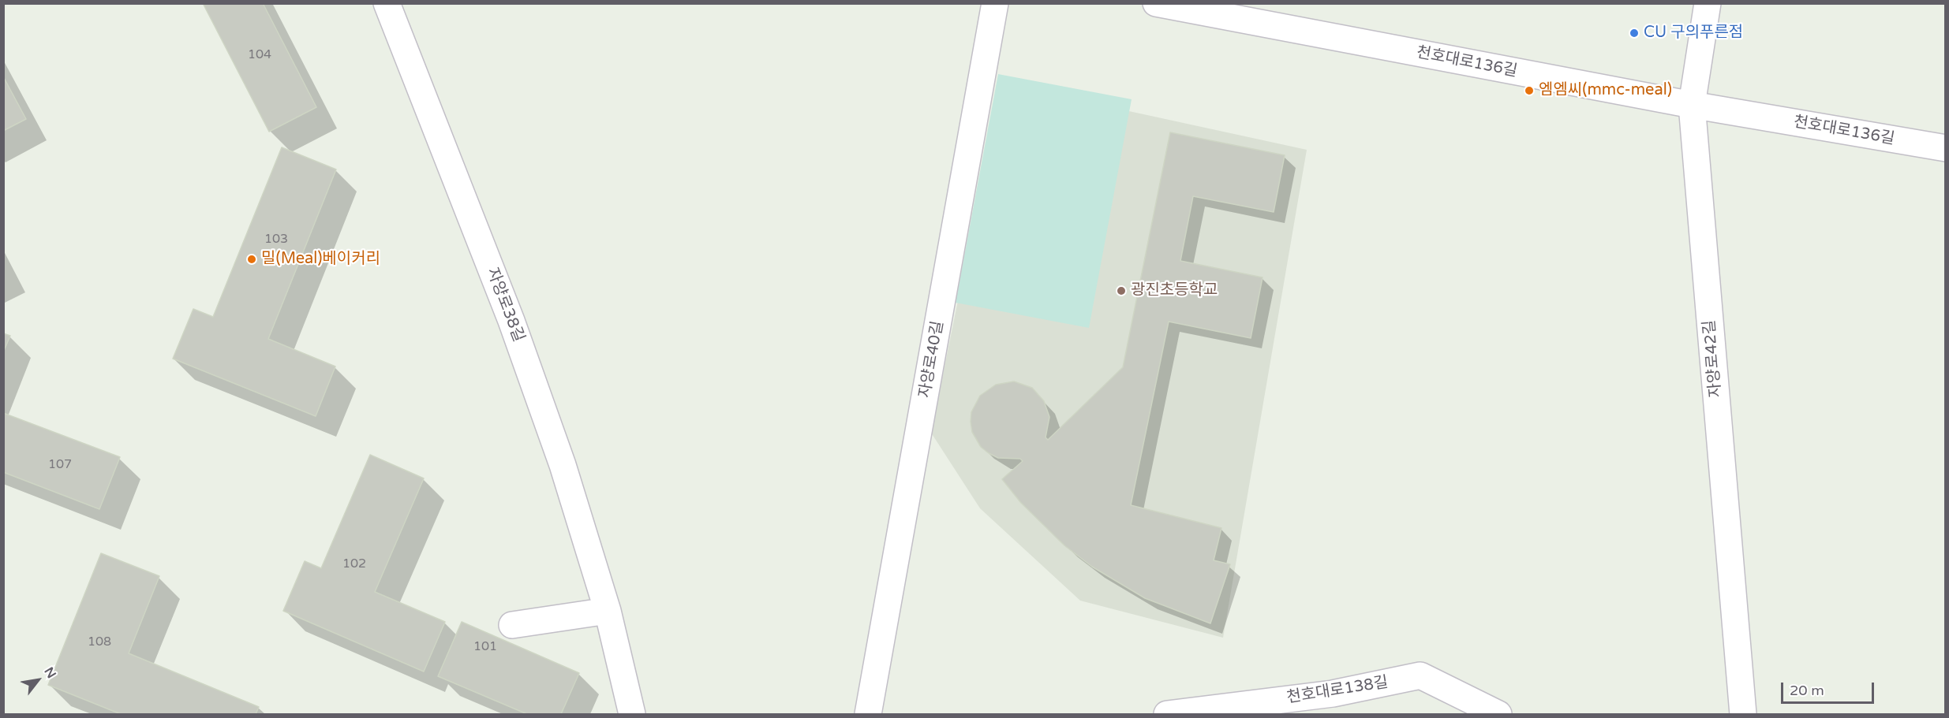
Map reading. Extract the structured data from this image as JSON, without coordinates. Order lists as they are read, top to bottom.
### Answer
{
  "streets": {
    "street": [
      "천호대로136길",
      "자양로38길",
      "자양로42길",
      "자양로40길",
      "천호대로138길"
    ]
  },
  "crossings": [
    ["천호대로136길", "자양로42길"]
  ],
  "places": [
    "CU 구의푸른점",
    "엠엠씨(mmc-meal)",
    "밀(Meal)베이커리",
    "광진초등학교"
  ],
  "house_numbers": [
    "104",
    "103",
    "107",
    "102",
    "108",
    "101"
  ],
  "scale_bar": "20 m",
  "north": "top right"
}
